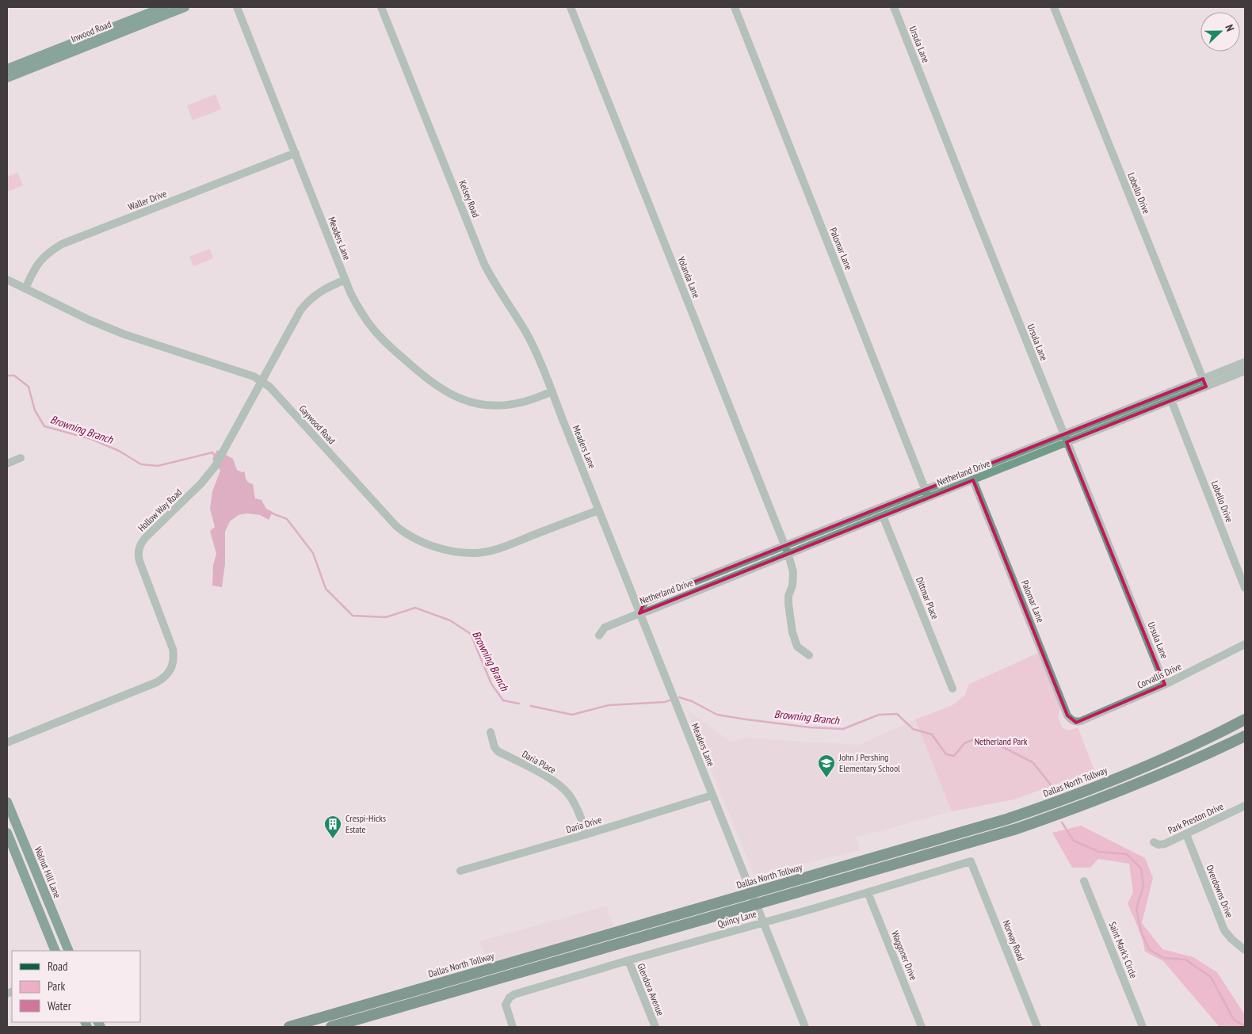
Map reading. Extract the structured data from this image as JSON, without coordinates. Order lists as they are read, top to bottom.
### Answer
{
  "streets": {
    "highway": ["Dallas North Tollway"],
    "main road": ["Inwood Road", "Walnut Hill Lane"],
    "street": [
      "Ursula Lane",
      "Lobello Drive",
      "Kelsey Road",
      "Waller Drive",
      "Meaders Lane",
      "Palomar Lane",
      "Yolanda Lane",
      "Gaywood Road",
      "Netherland Drive",
      "Hollow Way Road",
      "Dittmar Place",
      "Corvallis Drive",
      "Daria Place",
      "Park Preston Drive",
      "Daria Drive",
      "Overdowns Drive",
      "Quincy Lane",
      "Norway Road",
      "Saint Mark's Circle",
      "Waggoner Drive",
      "Glendora Avenue"
    ]
  },
  "crossings": [
    ["Ursula Lane", "Netherland Drive"],
    ["Ursula Lane", "Corvallis Drive"],
    ["Lobello Drive", "Netherland Drive"],
    ["Kelsey Road", "Meaders Lane"],
    ["Waller Drive", "Meaders Lane"],
    ["Waller Drive", "Gaywood Road"],
    ["Meaders Lane", "Gaywood Road"],
    ["Meaders Lane", "Netherland Drive"],
    ["Meaders Lane", "Hollow Way Road"],
    ["Meaders Lane", "Daria Drive"],
    ["Meaders Lane", "Quincy Lane"],
    ["Palomar Lane", "Netherland Drive"],
    ["Palomar Lane", "Corvallis Drive"],
    ["Yolanda Lane", "Netherland Drive"],
    ["Gaywood Road", "Hollow Way Road"],
    ["Netherland Drive", "Dittmar Place"],
    ["Daria Place", "Daria Drive"],
    ["Park Preston Drive", "Overdowns Drive"],
    ["Quincy Lane", "Norway Road"],
    ["Quincy Lane", "Waggoner Drive"],
    ["Quincy Lane", "Glendora Avenue"]
  ],
  "water": ["Browning Branch"],
  "parks": ["Netherland Park"],
  "places": {
    "school or university": ["John J Pershing Elementary School"],
    "building": ["Crespi-Hicks Estate"]
  },
  "legend": ["Road", "Park", "Water"],
  "north": "right"
}
